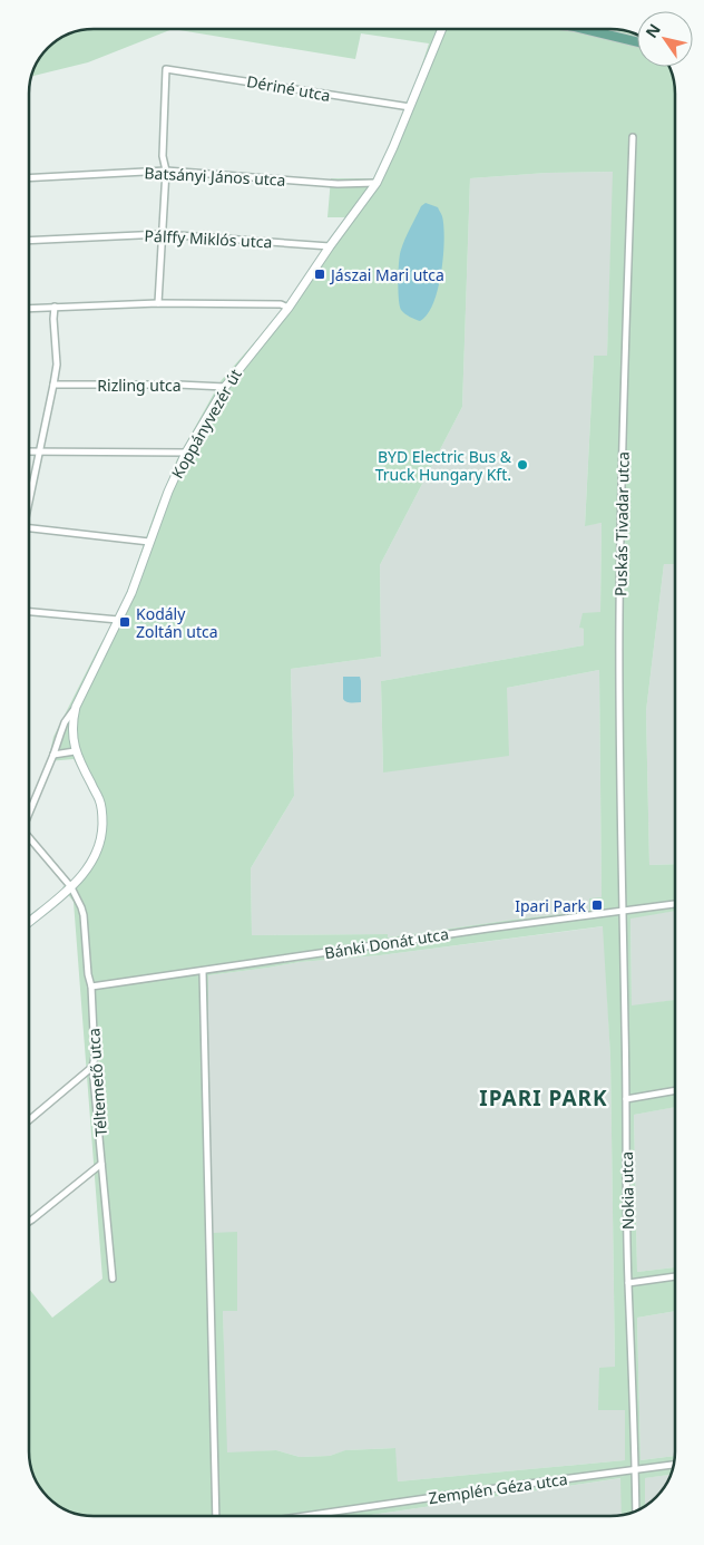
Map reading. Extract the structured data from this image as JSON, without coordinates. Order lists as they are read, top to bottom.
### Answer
{
  "streets": {
    "street": [
      "Dériné utca",
      "Batsányi János utca",
      "Pálffy Miklós utca",
      "Rizling utca",
      "Koppányvezér út",
      "Puskás Tivadar utca",
      "Bánki Donát utca",
      "Téltemető utca",
      "Nokia utca",
      "Zemplén Géza utca"
    ]
  },
  "crossings": [
    ["Dériné utca", "Batsányi János utca"],
    ["Dériné utca", "Koppányvezér út"],
    ["Batsányi János utca", "Koppányvezér út"],
    ["Pálffy Miklós utca", "Koppányvezér út"],
    ["Rizling utca", "Koppányvezér út"],
    ["Koppányvezér út", "Téltemető utca"],
    ["Puskás Tivadar utca", "Bánki Donát utca"],
    ["Puskás Tivadar utca", "Nokia utca"],
    ["Bánki Donát utca", "Téltemető utca"],
    ["Bánki Donát utca", "Nokia utca"],
    ["Nokia utca", "Zemplén Géza utca"]
  ],
  "districts": ["IPARI PARK"],
  "places": {
    "transit": ["Jászai Mari utca", "Kodály Zoltán utca", "Ipari Park"],
    "other": ["BYD Electric Bus & Truck Hungary Kft."]
  },
  "north": "top left"
}
